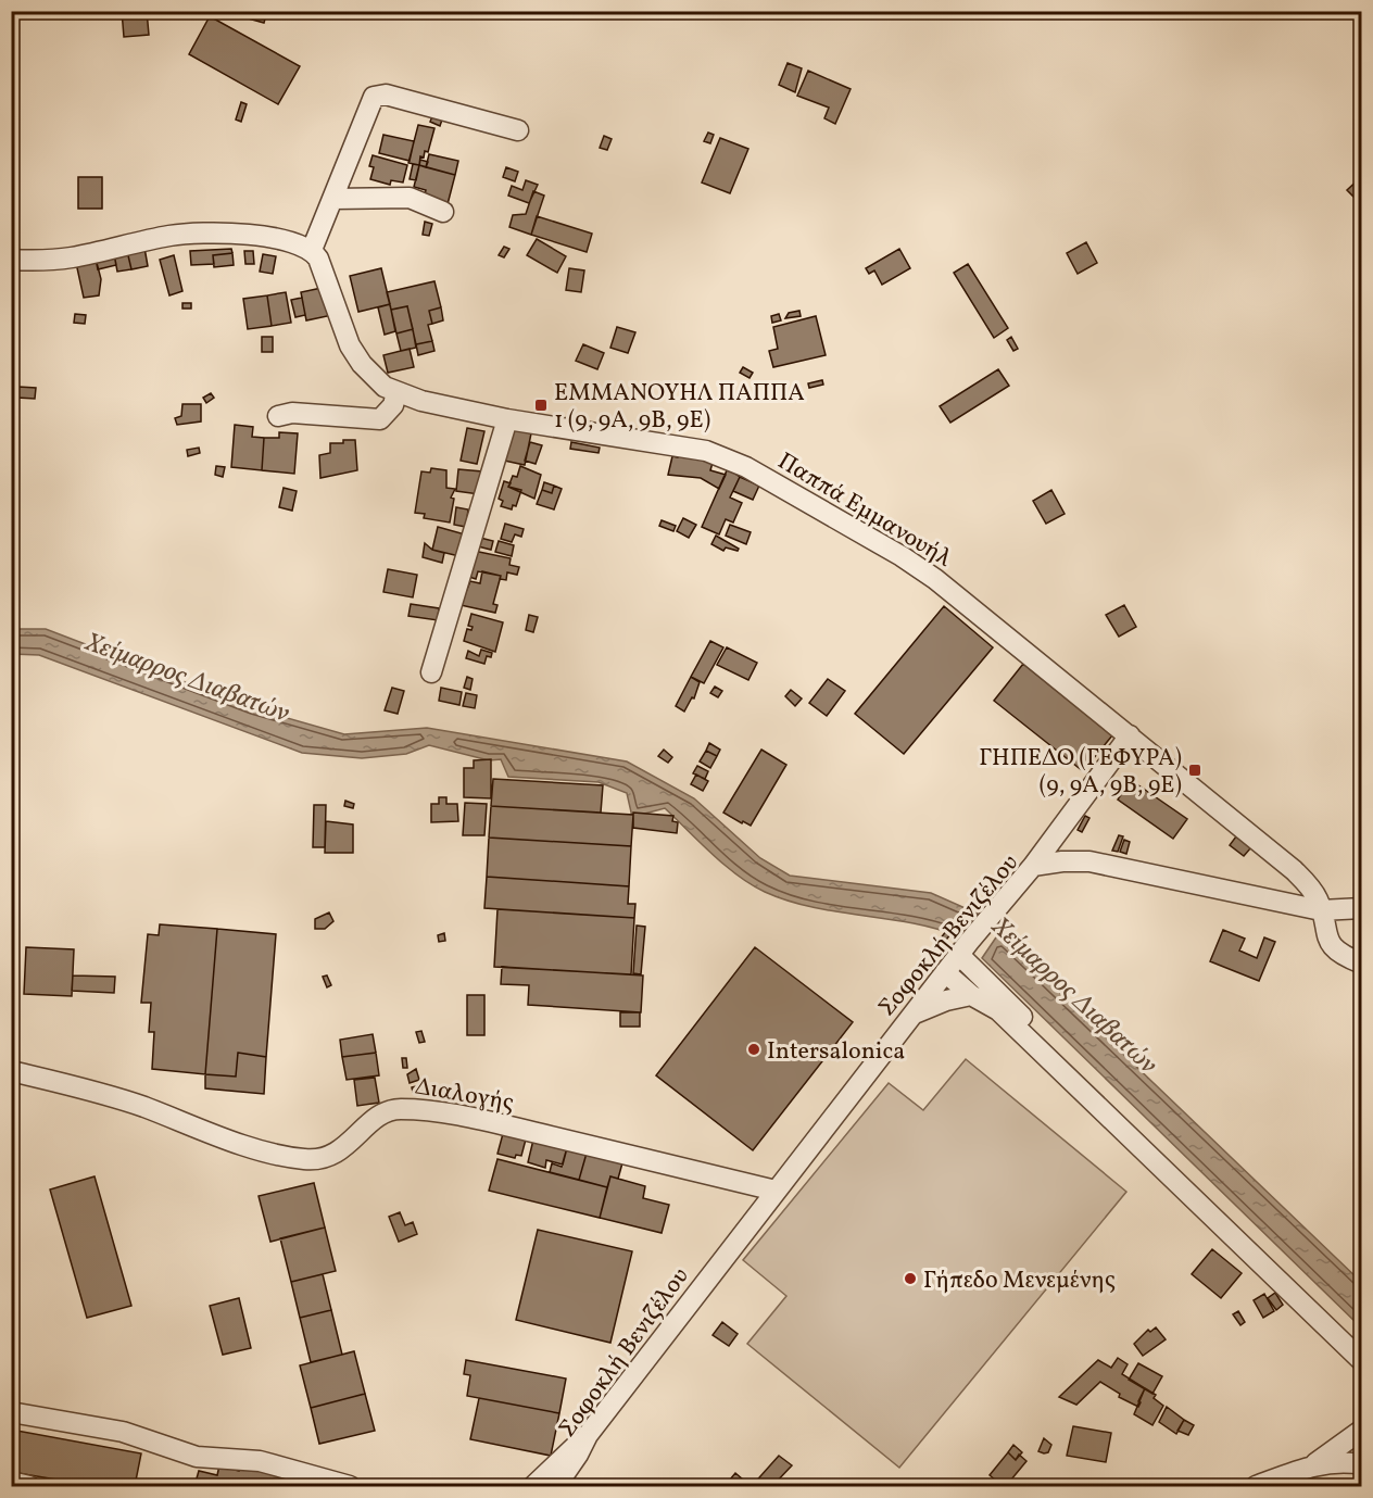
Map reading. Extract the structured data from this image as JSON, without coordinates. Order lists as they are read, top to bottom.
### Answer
{
  "streets": {
    "street": ["Παππά Εμμανουήλ", "Σοφοκλή Βενιζέλου", "Διαλογής"]
  },
  "crossings": [
    ["Παππά Εμμανουήλ", "Σοφοκλή Βενιζέλου"],
    ["Σοφοκλή Βενιζέλου", "Διαλογής"]
  ],
  "water": ["Χείμαρρος Διαβατών"],
  "places": {
    "transit": ["ΕΜΜΑΝΟΥΗΛ ΠΑΠΠΑ 1 (9, 9Α, 9Β, 9Ε)", "ΓΗΠΕΔΟ (ΓΕΦΥΡΑ) (9, 9Α, 9Β, 9Ε)"],
    "other": ["Intersalonica", "Γήπεδο Μενεμένης"]
  }
}
